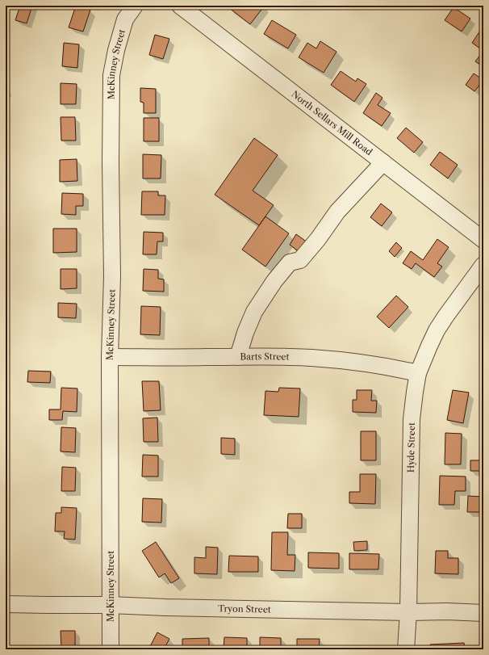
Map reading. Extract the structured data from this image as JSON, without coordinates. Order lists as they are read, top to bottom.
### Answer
{
  "streets": {
    "street": [
      "McKinney Street",
      "North Sellars Mill Road",
      "Barts Street",
      "Hyde Street",
      "Tryon Street"
    ]
  },
  "crossings": [
    ["McKinney Street", "Barts Street"],
    ["McKinney Street", "Tryon Street"],
    ["Barts Street", "Hyde Street"],
    ["Hyde Street", "Tryon Street"]
  ]
}
